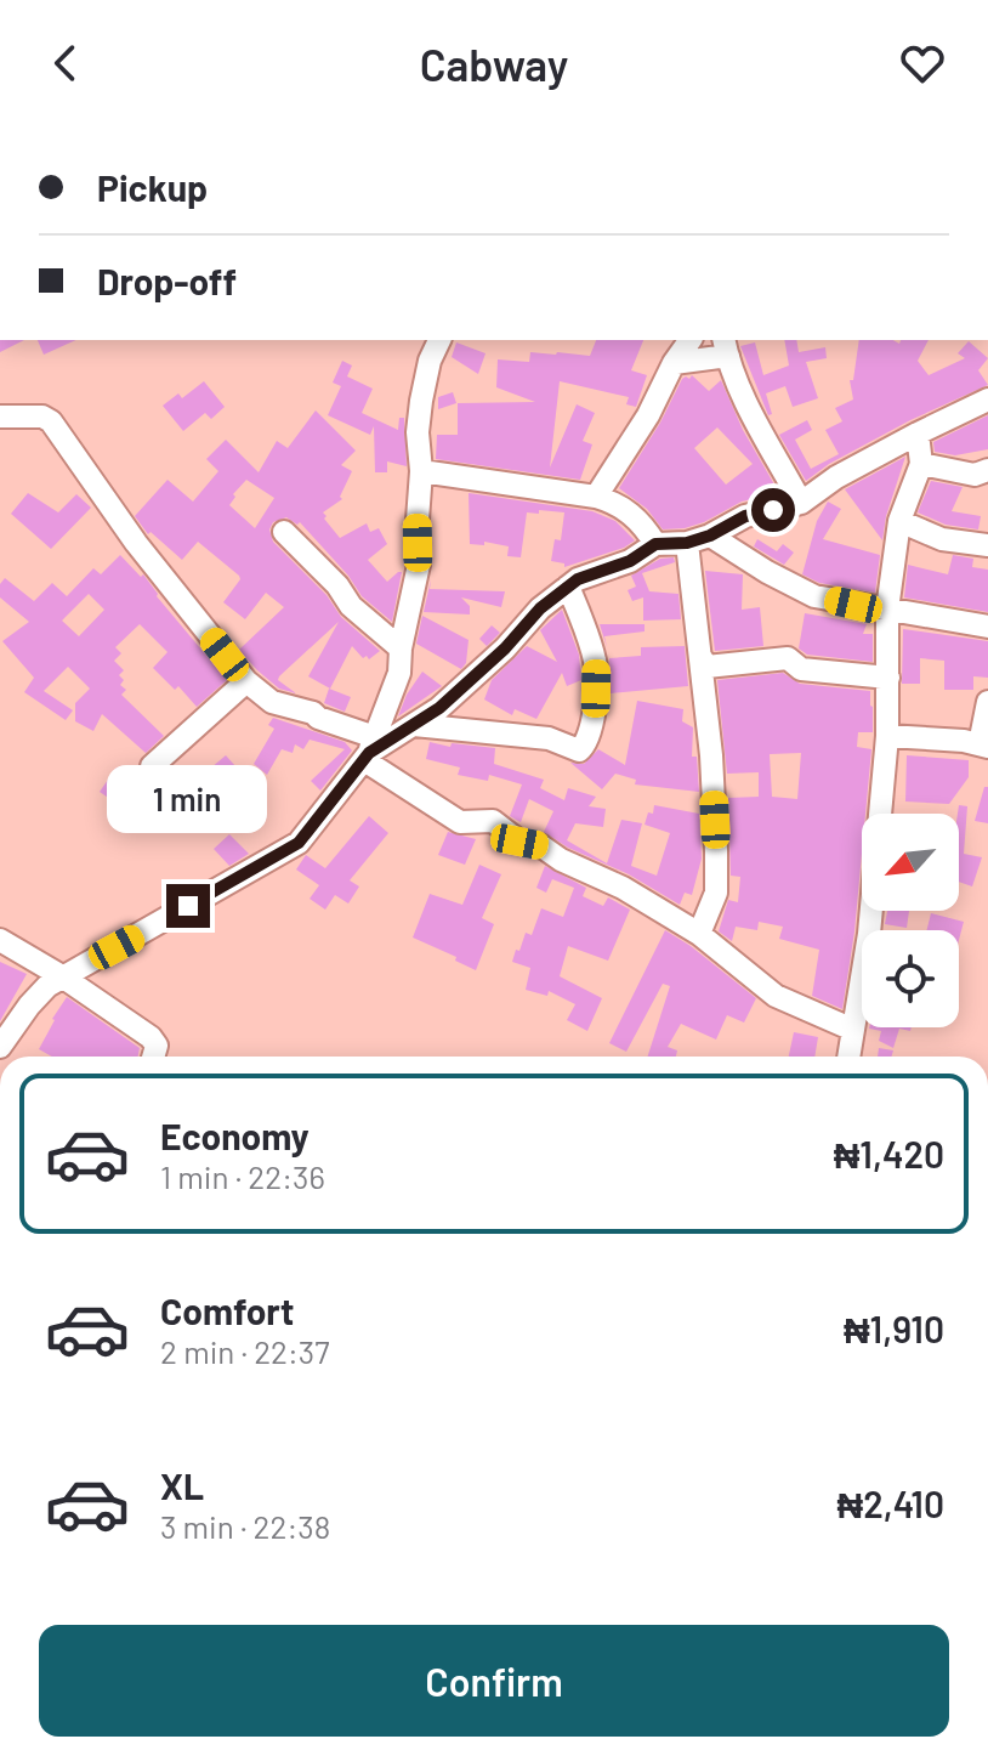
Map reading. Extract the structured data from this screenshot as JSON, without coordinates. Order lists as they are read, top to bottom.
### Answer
{
  "north": "bottom left",
  "page": {
    "header": "Cabway",
    "banner": ["Pickup", "Drop-off"],
    "bubble": "1 min",
    "list": [
      {
        "name": "Economy",
        "note": "1 min · 22:36",
        "value": "₦1,420"
      },
      {
        "name": "Comfort",
        "note": "2 min · 22:37",
        "value": "₦1,910"
      },
      {
        "name": "XL",
        "note": "3 min · 22:38",
        "value": "₦2,410"
      }
    ],
    "buttons": "Confirm"
  }
}
